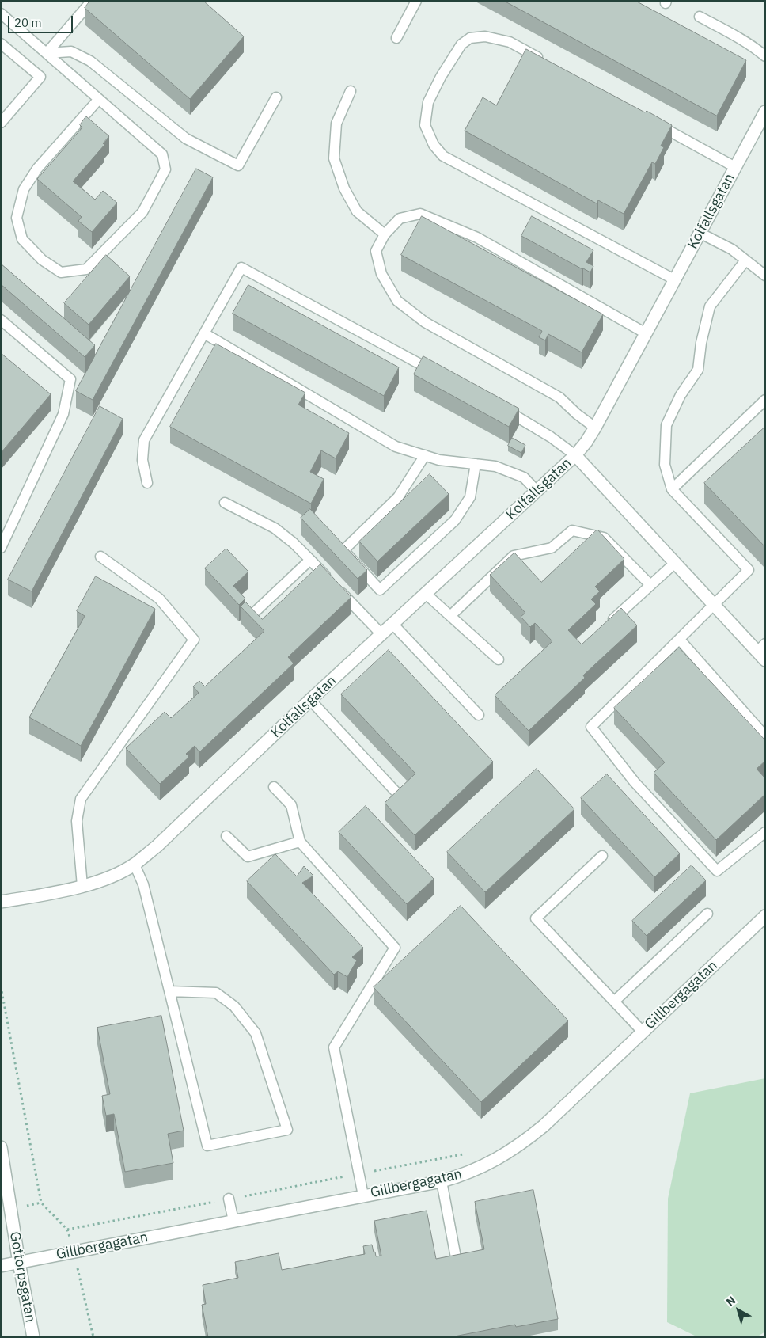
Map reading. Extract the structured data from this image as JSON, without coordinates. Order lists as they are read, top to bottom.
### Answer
{
  "streets": {
    "street": ["Kolfallsgatan", "Gillbergagatan", "Gottorpsgatan"]
  },
  "crossings": [
    ["Gillbergagatan", "Gottorpsgatan"]
  ],
  "scale_bar": "20 m",
  "north": "top left"
}
